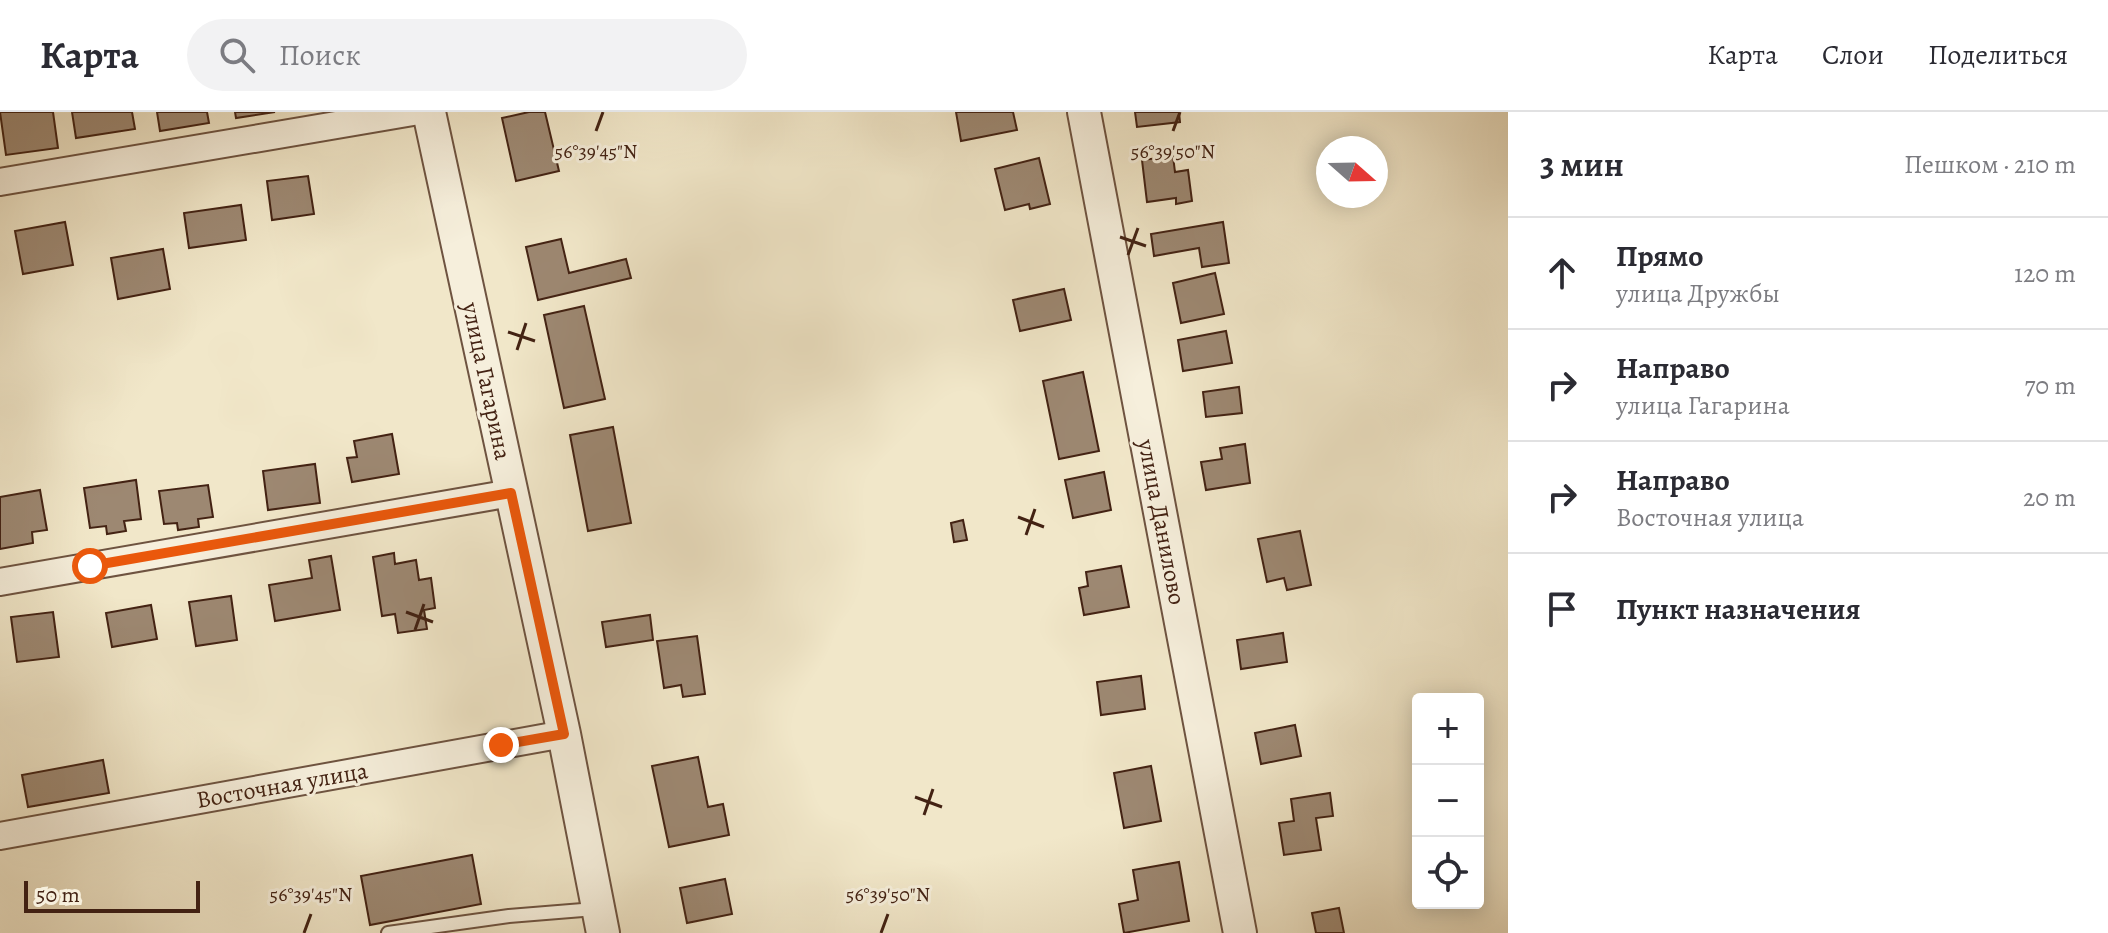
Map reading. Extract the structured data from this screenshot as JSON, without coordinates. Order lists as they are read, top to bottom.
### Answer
{
  "streets": {
    "street": ["улица Гагарина", "улица Данилово", "Восточная улица"]
  },
  "crossings": [
    ["улица Гагарина", "Восточная улица"]
  ],
  "scale_bar": "50 m",
  "north": "right",
  "page": {
    "header": "Карта",
    "search": "Поиск",
    "nav": ["Карта", "Слои", "Поделиться"],
    "heading": ["3 мин", "Пешком · 210 m"],
    "list": [
      ["Прямо", "улица Дружбы", "120 m"],
      ["Направо", "улица Гагарина", "70 m"],
      ["Направо", "Восточная улица", "20 m"],
      "Пункт назначения"
    ],
    "map_buttons": ["+", "−"],
    "scale": "50 m"
  },
  "coordinates": ["56°39'50\"N", "56°39'45\"N"]
}
